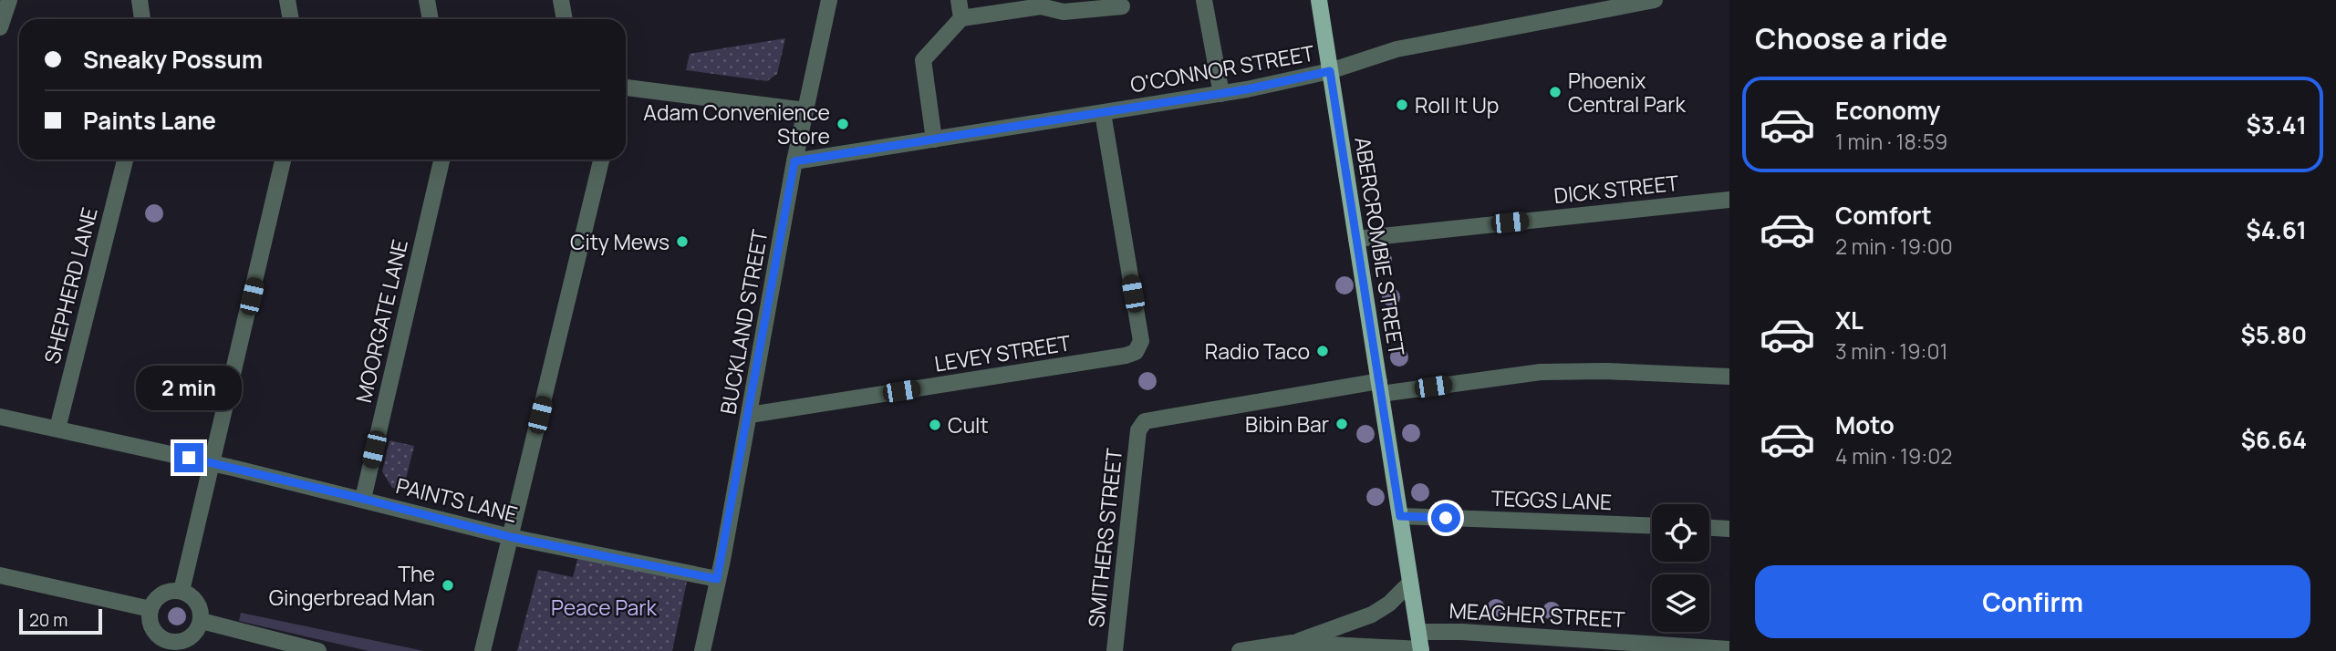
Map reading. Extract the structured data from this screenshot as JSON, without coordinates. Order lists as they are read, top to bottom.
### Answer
{
  "streets": {
    "main road": ["ABERCROMBIE STREET"],
    "street": [
      "O'CONNOR STREET",
      "DICK STREET",
      "SHEPHERD LANE",
      "MOORGATE LANE",
      "BUCKLAND STREET",
      "LEVEY STREET",
      "PAINTS LANE",
      "TEGGS LANE",
      "SMITHERS STREET",
      "MEAGHER STREET"
    ]
  },
  "crossings": [
    ["O'CONNOR STREET", "ABERCROMBIE STREET"],
    ["O'CONNOR STREET", "BUCKLAND STREET"],
    ["O'CONNOR STREET", "LEVEY STREET"],
    ["DICK STREET", "ABERCROMBIE STREET"],
    ["ABERCROMBIE STREET", "TEGGS LANE"],
    ["ABERCROMBIE STREET", "SMITHERS STREET"],
    ["ABERCROMBIE STREET", "MEAGHER STREET"],
    ["SHEPHERD LANE", "PAINTS LANE"],
    ["MOORGATE LANE", "PAINTS LANE"],
    ["BUCKLAND STREET", "LEVEY STREET"],
    ["BUCKLAND STREET", "PAINTS LANE"]
  ],
  "parks": ["Peace Park"],
  "places": [
    "Phoenix Central Park",
    "Roll It Up",
    "Adam Convenience Store",
    "City Mews",
    "Radio Taco",
    "Bibin Bar",
    "Cult",
    "The Gingerbread Man"
  ],
  "scale_bar": "20 m",
  "page": {
    "heading": "Choose a ride",
    "banner": ["Sneaky Possum", "Paints Lane"],
    "list": [
      {
        "name": "Economy",
        "note": "1 min · 18:59",
        "value": "$3.41"
      },
      {
        "name": "Comfort",
        "note": "2 min · 19:00",
        "value": "$4.61"
      },
      {
        "name": "XL",
        "note": "3 min · 19:01",
        "value": "$5.80"
      },
      {
        "name": "Moto",
        "note": "4 min · 19:02",
        "value": "$6.64"
      }
    ],
    "bubble": "2 min",
    "buttons": "Confirm",
    "scale": "20 m"
  }
}
